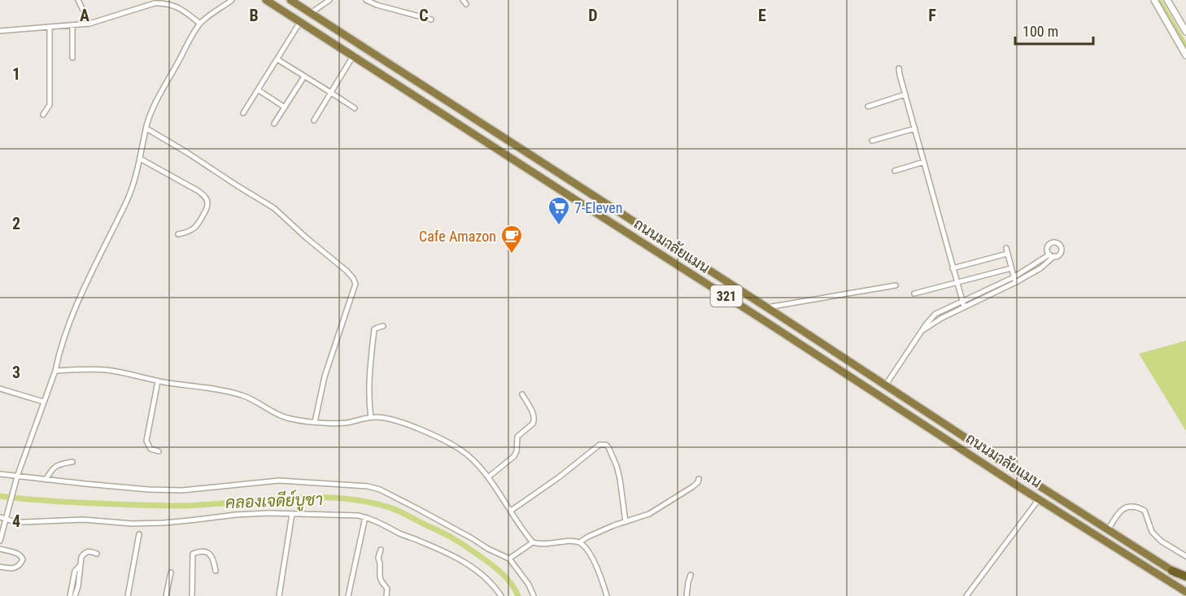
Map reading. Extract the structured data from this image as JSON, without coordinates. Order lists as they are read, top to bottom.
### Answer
{
  "streets": {
    "highway": ["ถนนมาลัยแมน", "321"]
  },
  "water": ["คลองเจดีย์บูชา"],
  "places": {
    "supermarket": ["7-Eleven"],
    "cafe": ["Cafe Amazon"]
  },
  "scale_bar": "100 m",
  "grid": {
    "columns": [
      "A",
      "B",
      "C",
      "D",
      "E",
      "F"
    ],
    "rows": [
      "1",
      "2",
      "3",
      "4"
    ]
  }
}
